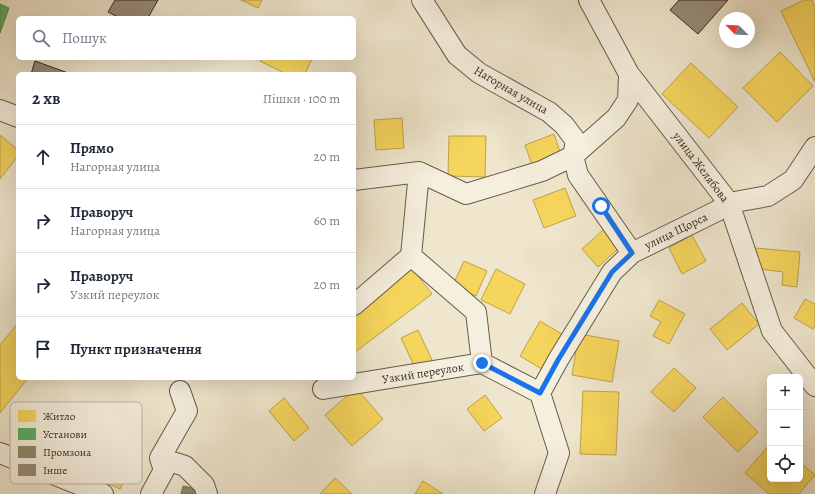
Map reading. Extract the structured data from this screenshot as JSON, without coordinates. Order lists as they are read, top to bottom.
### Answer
{
  "streets": {
    "street": [
      "Нагорная улица",
      "улица Желябова",
      "улица Щорса",
      "Узкий переулок"
    ]
  },
  "crossings": [
    ["Нагорная улица", "улица Щорса"],
    ["улица Желябова", "улица Щорса"]
  ],
  "legend": [
    "Житло",
    "Установи",
    "Промзона",
    "Інше"
  ],
  "north": "top left",
  "page": {
    "search": "Пошук",
    "heading": ["2 хв", "Пішки · 100 m"],
    "list": [
      ["Прямо", "Нагорная улица", "20 m"],
      ["Праворуч", "Нагорная улица", "60 m"],
      ["Праворуч", "Узкий переулок", "20 m"],
      "Пункт призначення"
    ],
    "map_buttons": ["+", "−"]
  }
}
